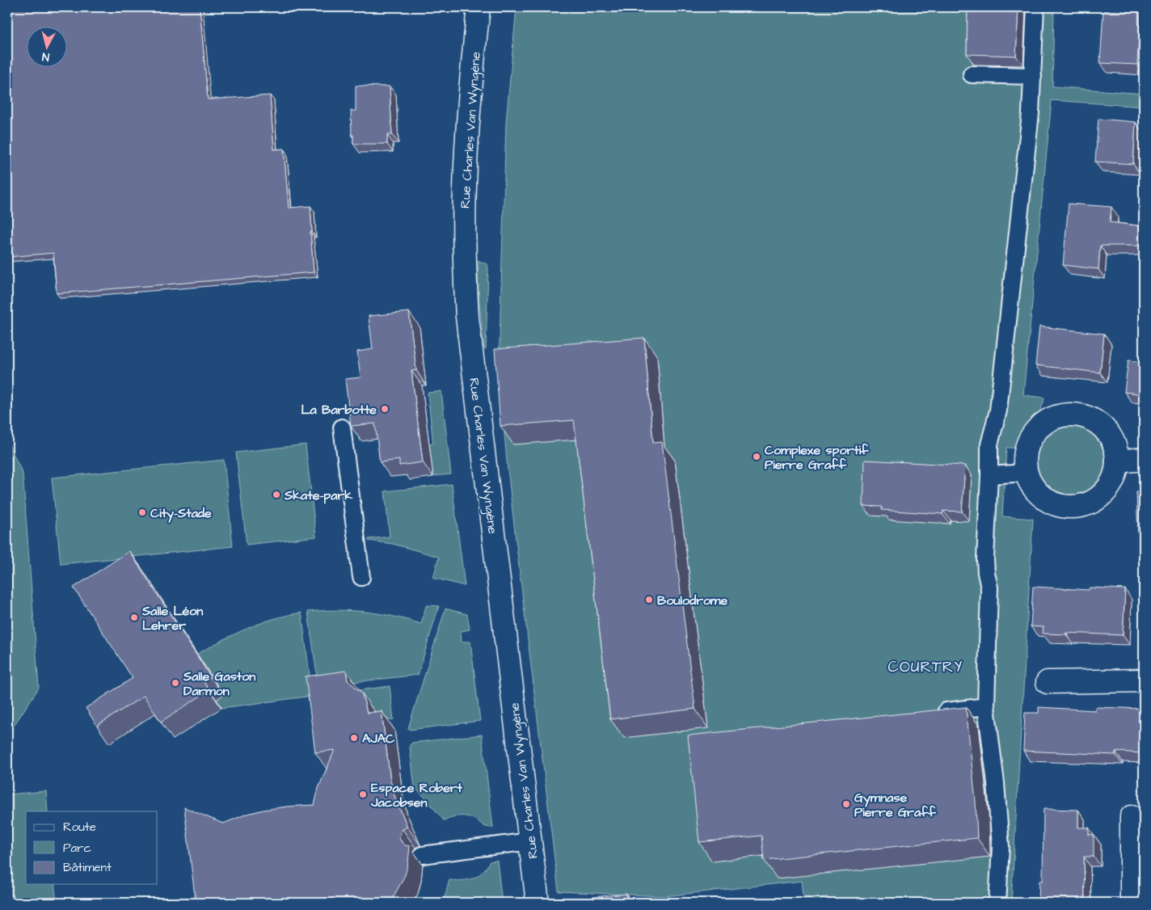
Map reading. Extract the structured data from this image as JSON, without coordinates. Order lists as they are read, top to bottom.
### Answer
{
  "streets": {
    "street": ["Rue Charles Van Wyngène"]
  },
  "districts": ["COURTRY"],
  "places": [
    "La Barbotte",
    "Complexe sportif Pierre Graff",
    "Skate-park",
    "City-Stade",
    "Boulodrome",
    "Salle Léon Lehrer",
    "Salle Gaston Darmon",
    "AJAC",
    "Espace Robert Jacobsen",
    "Gymnase Pierre Graff"
  ],
  "legend": ["Route", "Parc", "Bâtiment"],
  "north": "bottom"
}
